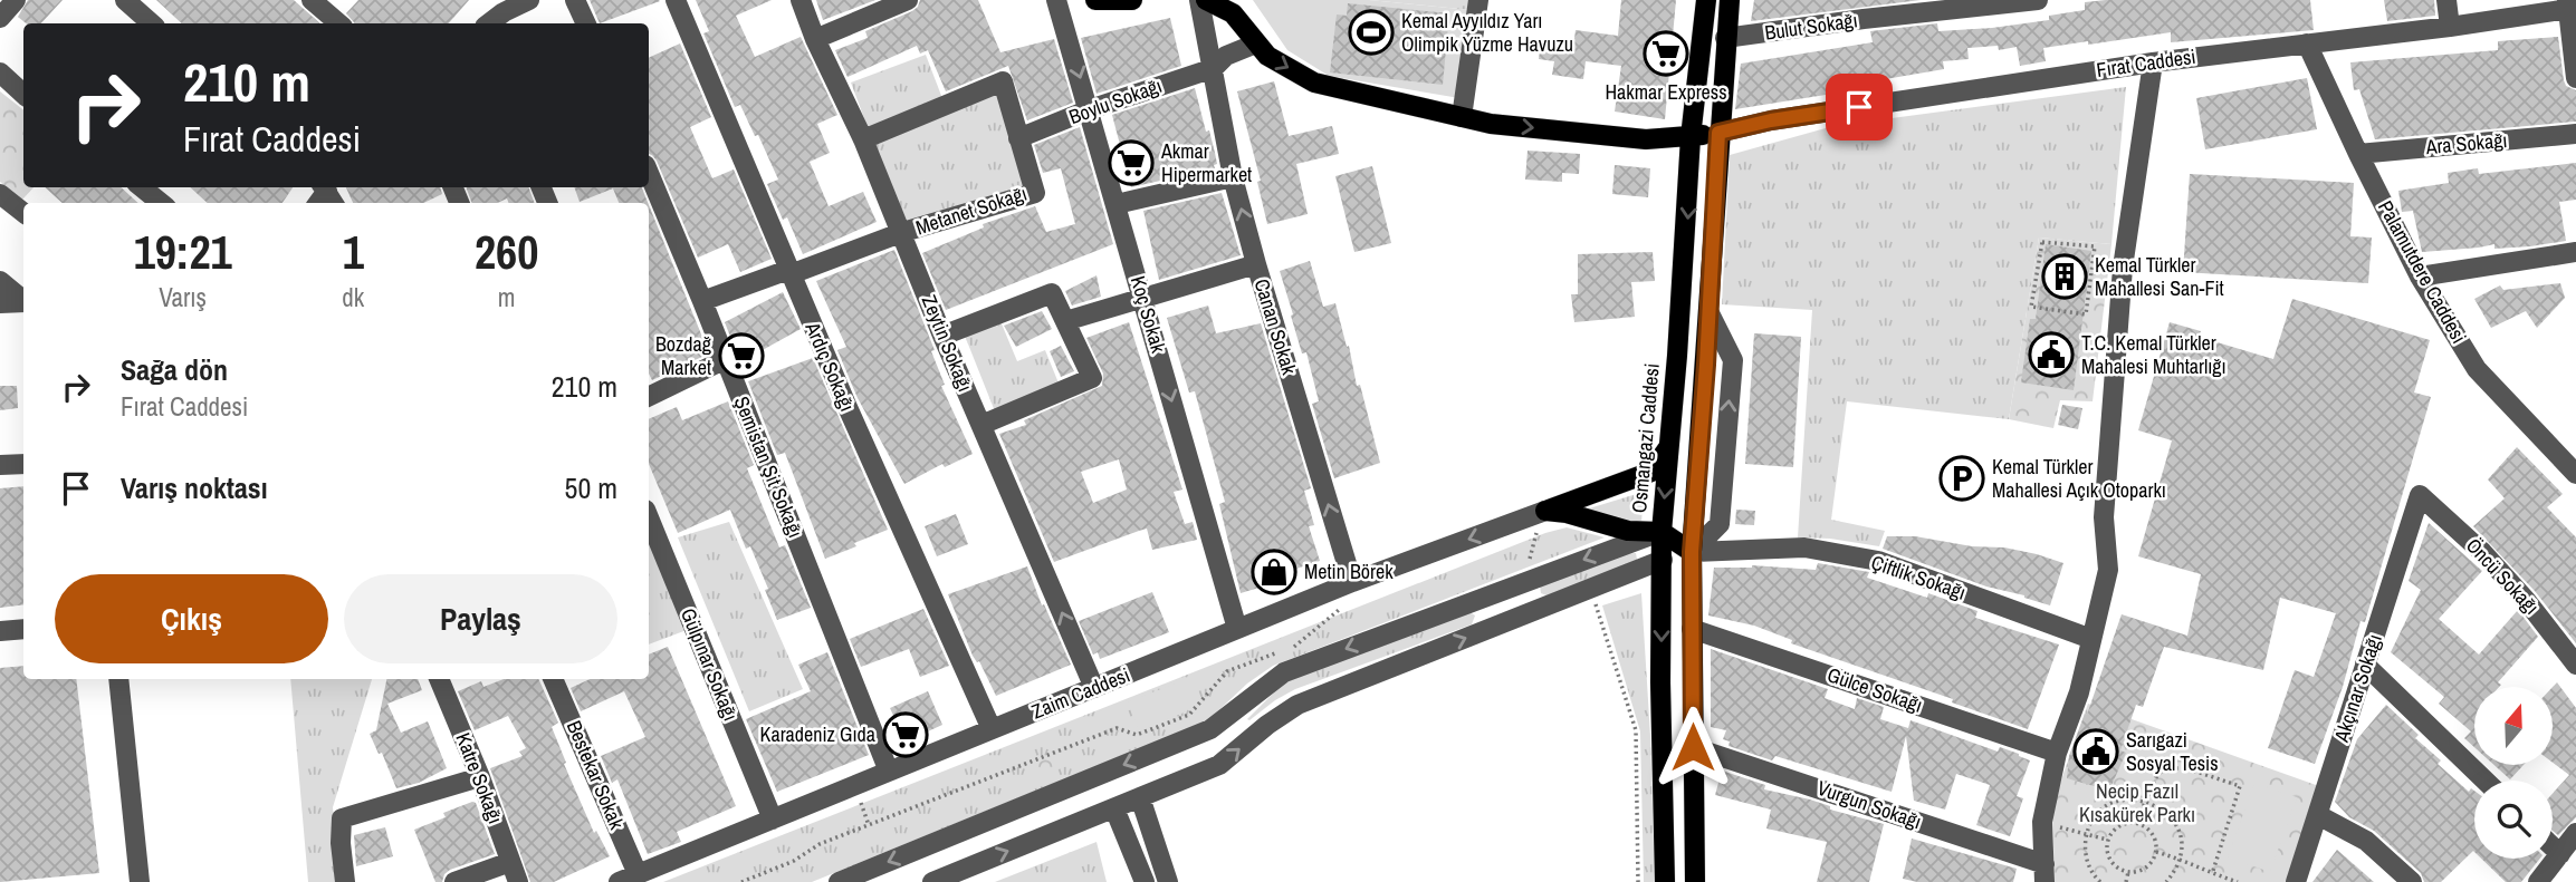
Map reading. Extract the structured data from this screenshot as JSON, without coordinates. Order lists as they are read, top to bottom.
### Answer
{
  "streets": {
    "main road": ["Osmangazi Caddesi"],
    "street": [
      "Bulut Sokağı",
      "Fırat Caddesi",
      "Boylu Sokağı",
      "Ara Sokağı",
      "Metanet Sokağı",
      "Palamutdere Caddesi",
      "Koç Sokak",
      "Canan Sokak",
      "Zeytin Sokağı",
      "Ardıç Sokağı",
      "Şemistan Şit Sokağı",
      "Öncü Sokağı",
      "Çiftlik Sokağı",
      "Gülpınar Sokağı",
      "Akçınar Sokağı",
      "Gülce Sokağı",
      "Zaim Caddesi",
      "Bestekar Sokak",
      "Katre Sokağı",
      "Vurgun Sokağı"
    ]
  },
  "crossings": [
    ["Fırat Caddesi", "Palamutdere Caddesi"],
    ["Boylu Sokağı", "Metanet Sokağı"],
    ["Boylu Sokağı", "Koç Sokak"],
    ["Boylu Sokağı", "Canan Sokak"],
    ["Ara Sokağı", "Palamutdere Caddesi"],
    ["Metanet Sokağı", "Zeytin Sokağı"],
    ["Metanet Sokağı", "Ardıç Sokağı"],
    ["Metanet Sokağı", "Şemistan Şit Sokağı"],
    ["Koç Sokak", "Zaim Caddesi"],
    ["Canan Sokak", "Zaim Caddesi"],
    ["Zeytin Sokağı", "Zaim Caddesi"],
    ["Ardıç Sokağı", "Zaim Caddesi"],
    ["Şemistan Şit Sokağı", "Zaim Caddesi"],
    ["Öncü Sokağı", "Akçınar Sokağı"],
    ["Gülpınar Sokağı", "Zaim Caddesi"],
    ["Zaim Caddesi", "Bestekar Sokak"]
  ],
  "one_way": ["Koç Sokak", "Canan Sokak", "Zeytin Sokağı"],
  "parks": ["Necip Fazıl Kısakürek Parkı"],
  "places": {
    "sports": ["Kemal Ayyıldız Yarı Olimpik Yüzme Havuzu"],
    "supermarket": [
      "Hakmar Express",
      "Akmar Hipermarket",
      "Bozdağ Market",
      "Karadeniz Gıda"
    ],
    "building": ["Kemal Türkler Mahallesi San-Fit"],
    "public building": ["T.C. Kemal Türkler Mahalesi Muhtarlığı", "Sarıgazi Sosyal Tesis"],
    "parking": ["Kemal Türkler Mahallesi Açık Otoparkı"],
    "shop": ["Metin Börek"]
  },
  "north": "top",
  "page": {
    "turn": ["210 m", "Fırat Caddesi"],
    "eta": [
      "19:21",
      "Varış",
      "1",
      "dk",
      "260",
      "m"
    ],
    "list": [
      {
        "name": "Sağa dön",
        "note": "Fırat Caddesi",
        "value": "210 m"
      },
      {
        "name": "Varış noktası",
        "value": "50 m"
      }
    ],
    "buttons": ["Çıkış", "Paylaş"]
  }
}
